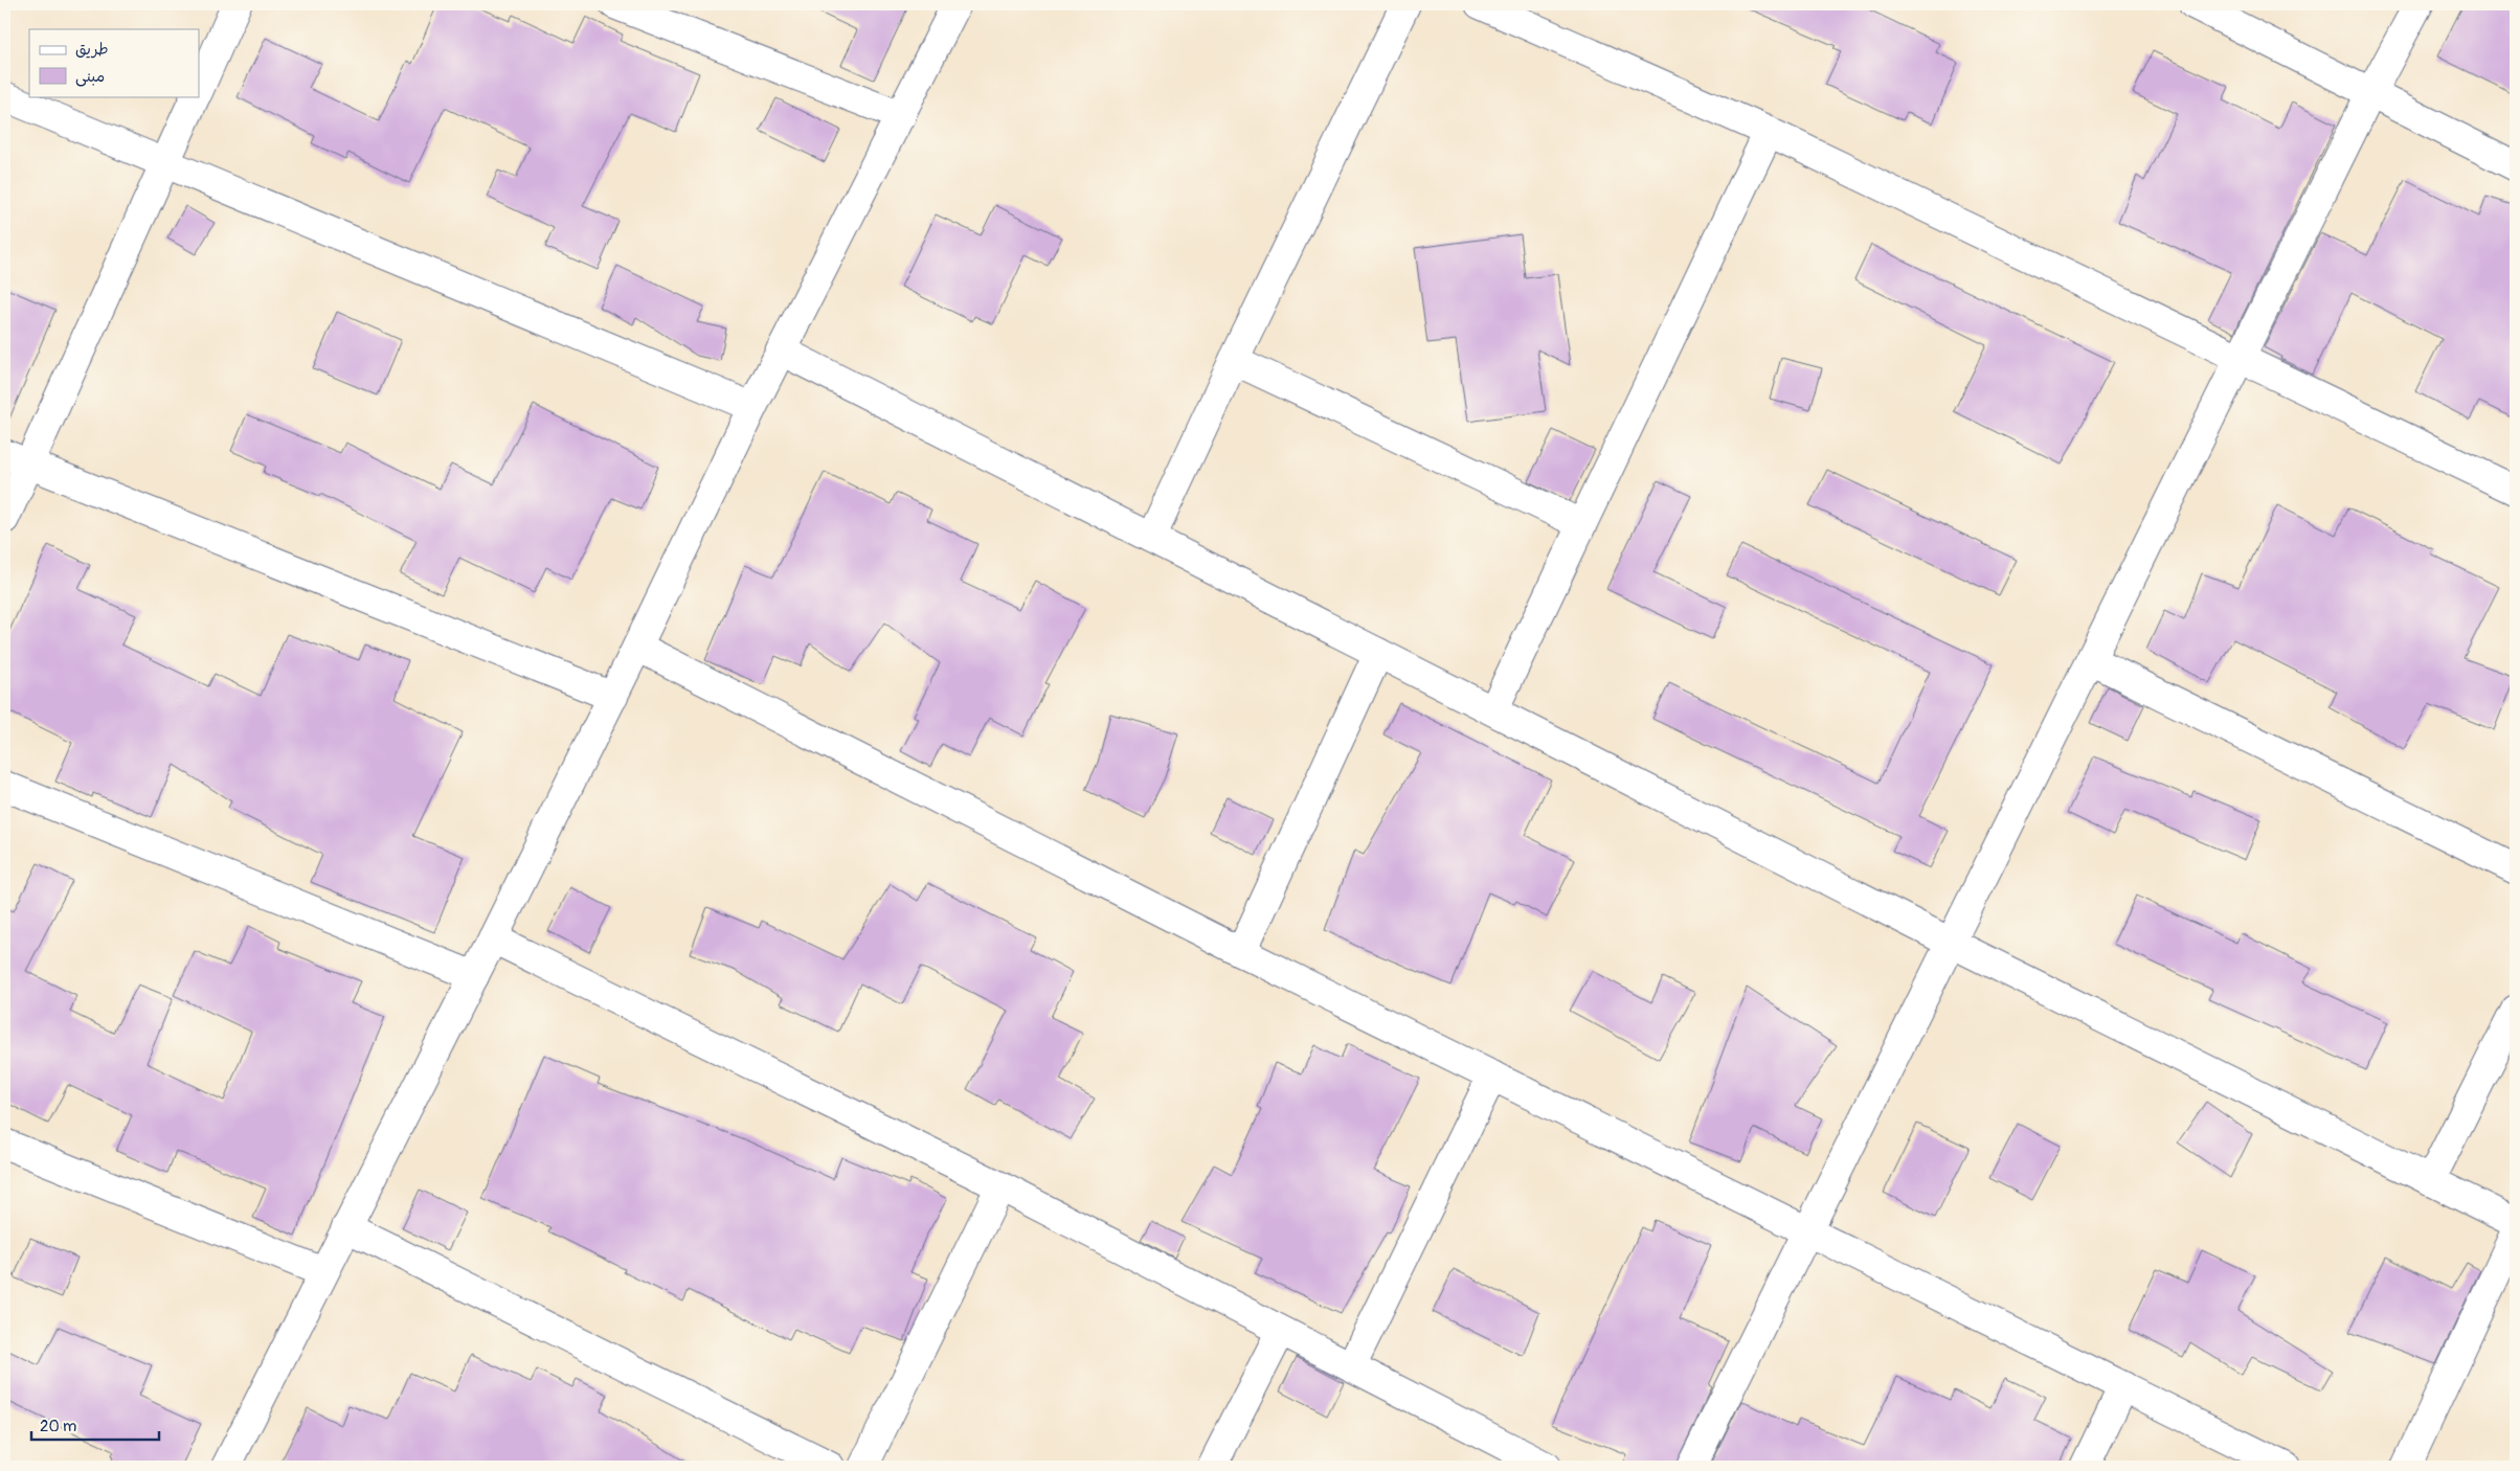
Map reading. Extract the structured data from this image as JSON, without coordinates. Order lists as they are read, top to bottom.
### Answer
{
  "legend": ["طريق", "مبنى"],
  "scale_bar": "20 m"
}
